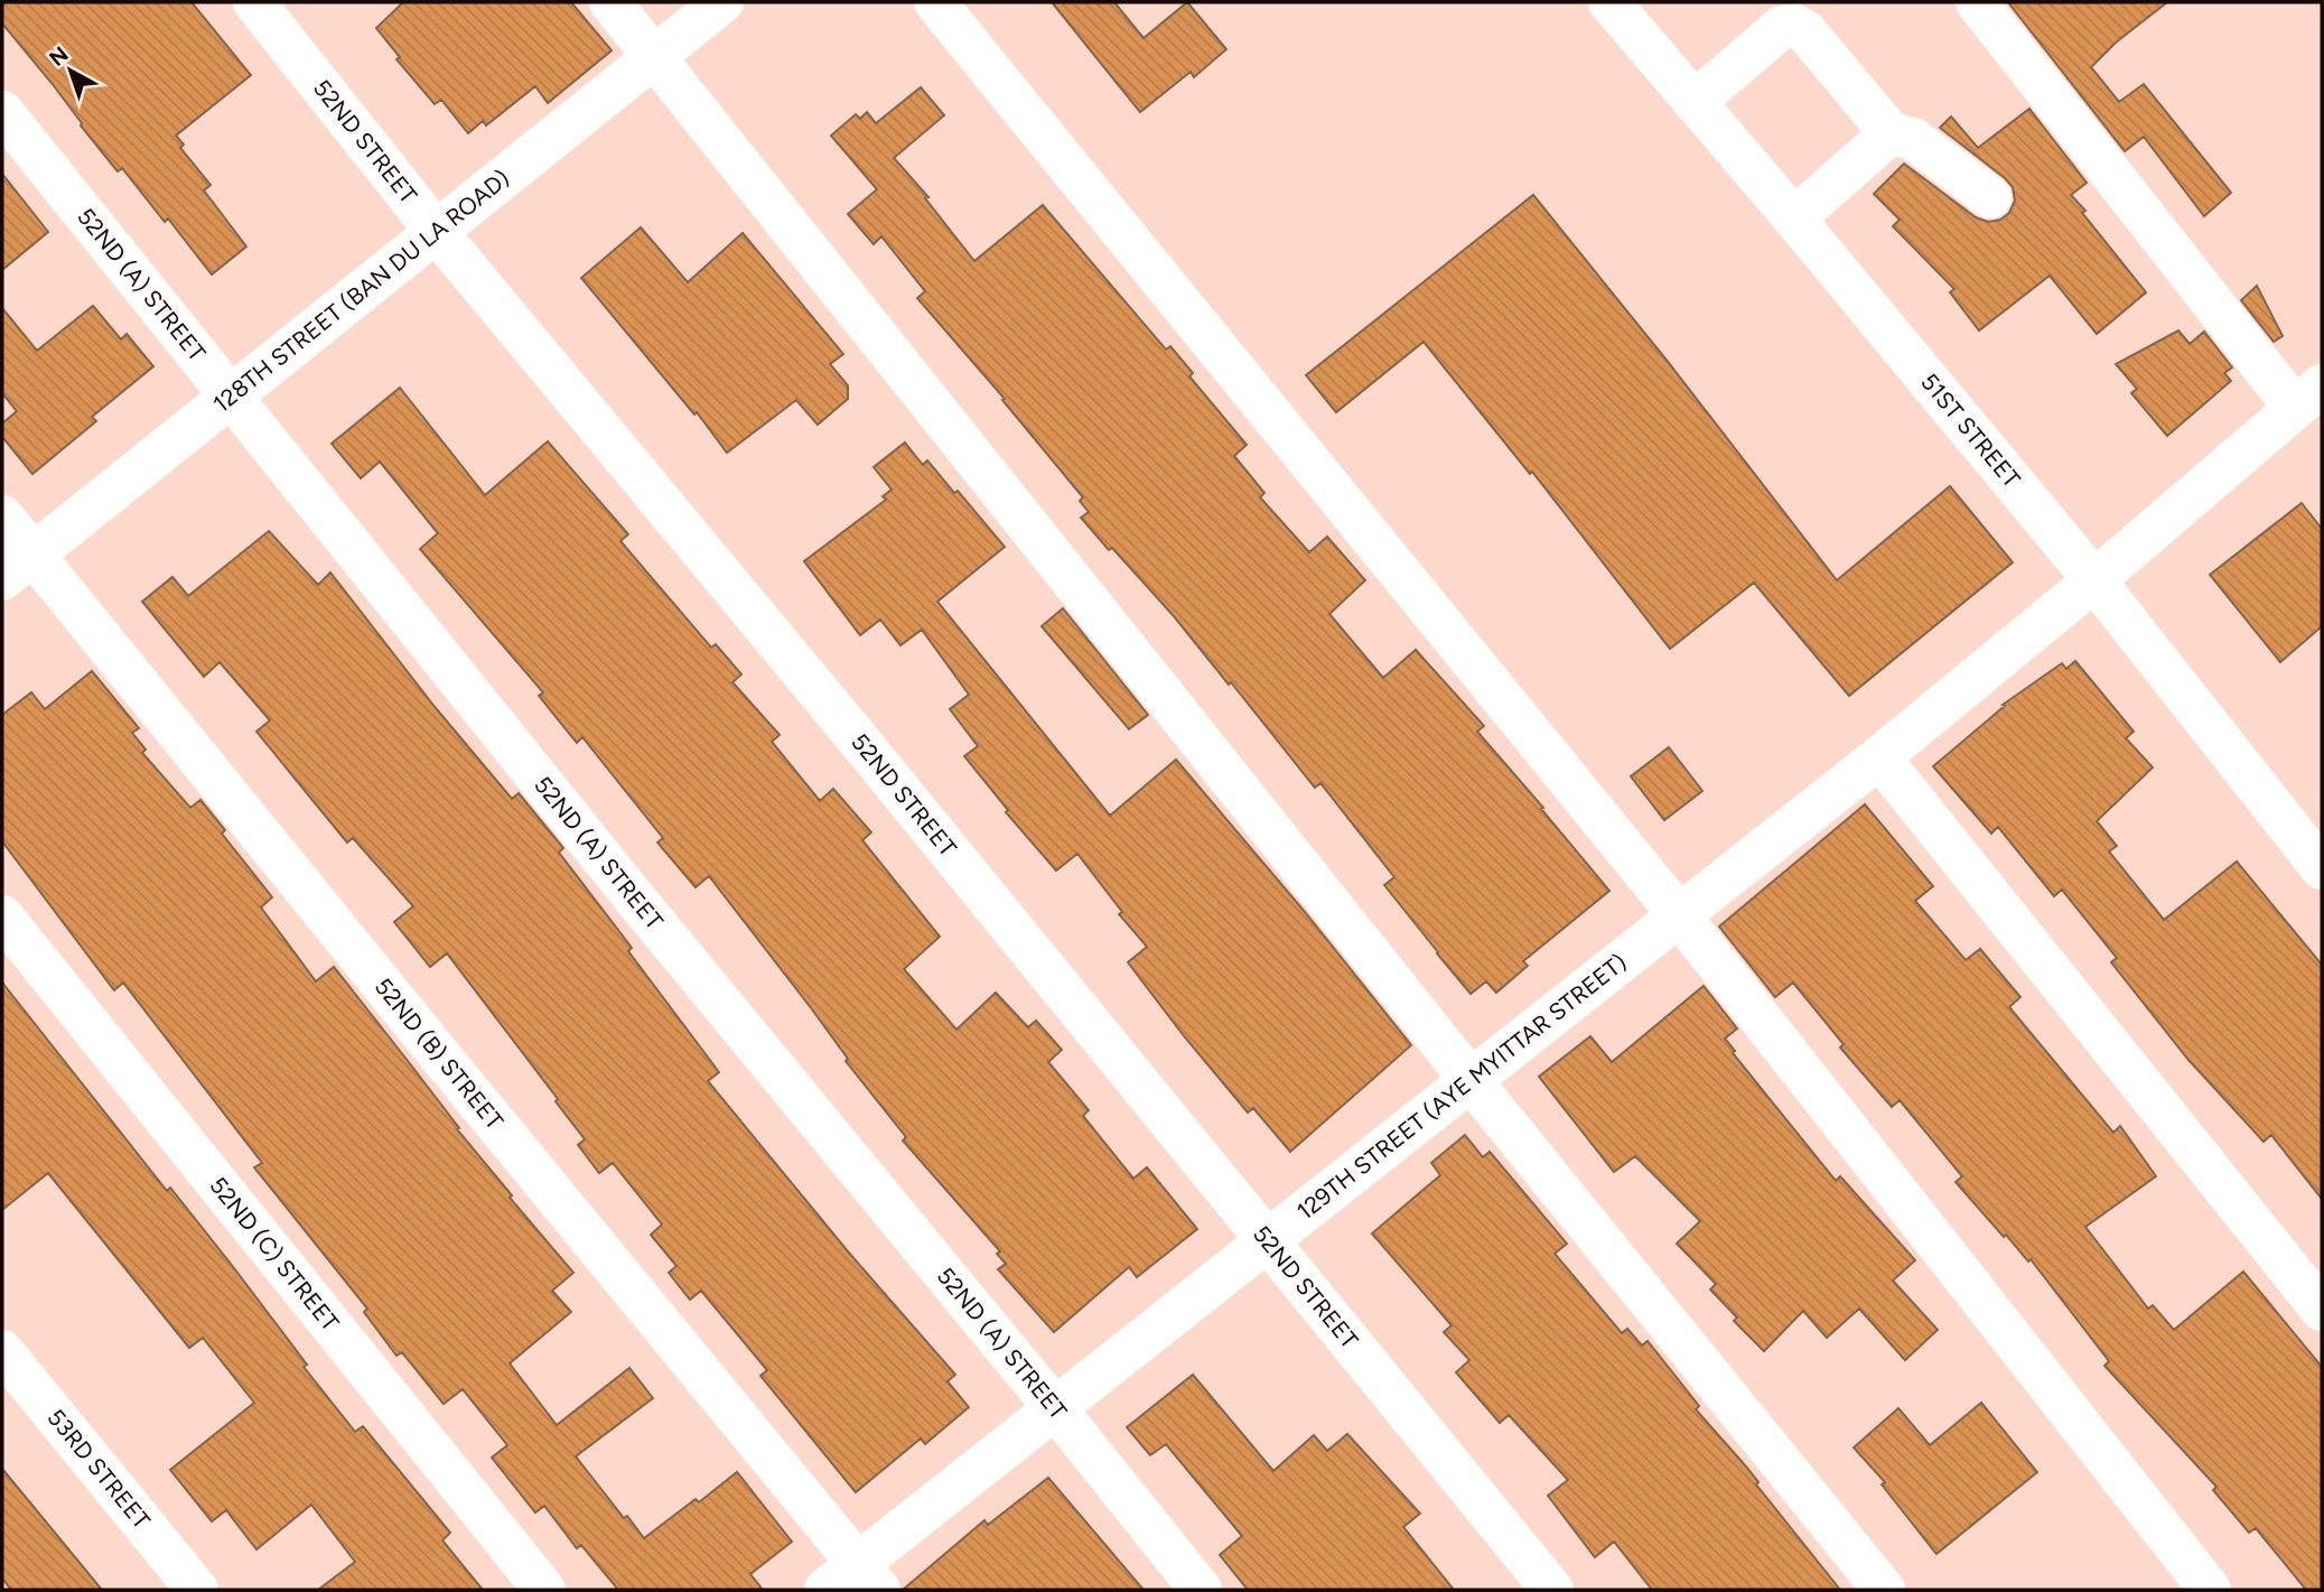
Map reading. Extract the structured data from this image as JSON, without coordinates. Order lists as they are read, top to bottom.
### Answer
{
  "streets": {
    "street": [
      "52ND STREET",
      "52ND (A) STREET",
      "128TH STREET (BAN DU LA ROAD)",
      "51ST STREET",
      "52ND (B) STREET",
      "129TH STREET (AYE MYITTAR STREET)",
      "52ND (C) STREET",
      "53RD STREET"
    ]
  },
  "crossings": [
    ["52ND STREET", "128TH STREET (BAN DU LA ROAD)"],
    ["52ND STREET", "129TH STREET (AYE MYITTAR STREET)"],
    ["52ND (A) STREET", "128TH STREET (BAN DU LA ROAD)"],
    ["52ND (A) STREET", "129TH STREET (AYE MYITTAR STREET)"],
    ["128TH STREET (BAN DU LA ROAD)", "52ND (B) STREET"],
    ["51ST STREET", "129TH STREET (AYE MYITTAR STREET)"],
    ["52ND (B) STREET", "129TH STREET (AYE MYITTAR STREET)"]
  ],
  "north": "top left"
}
